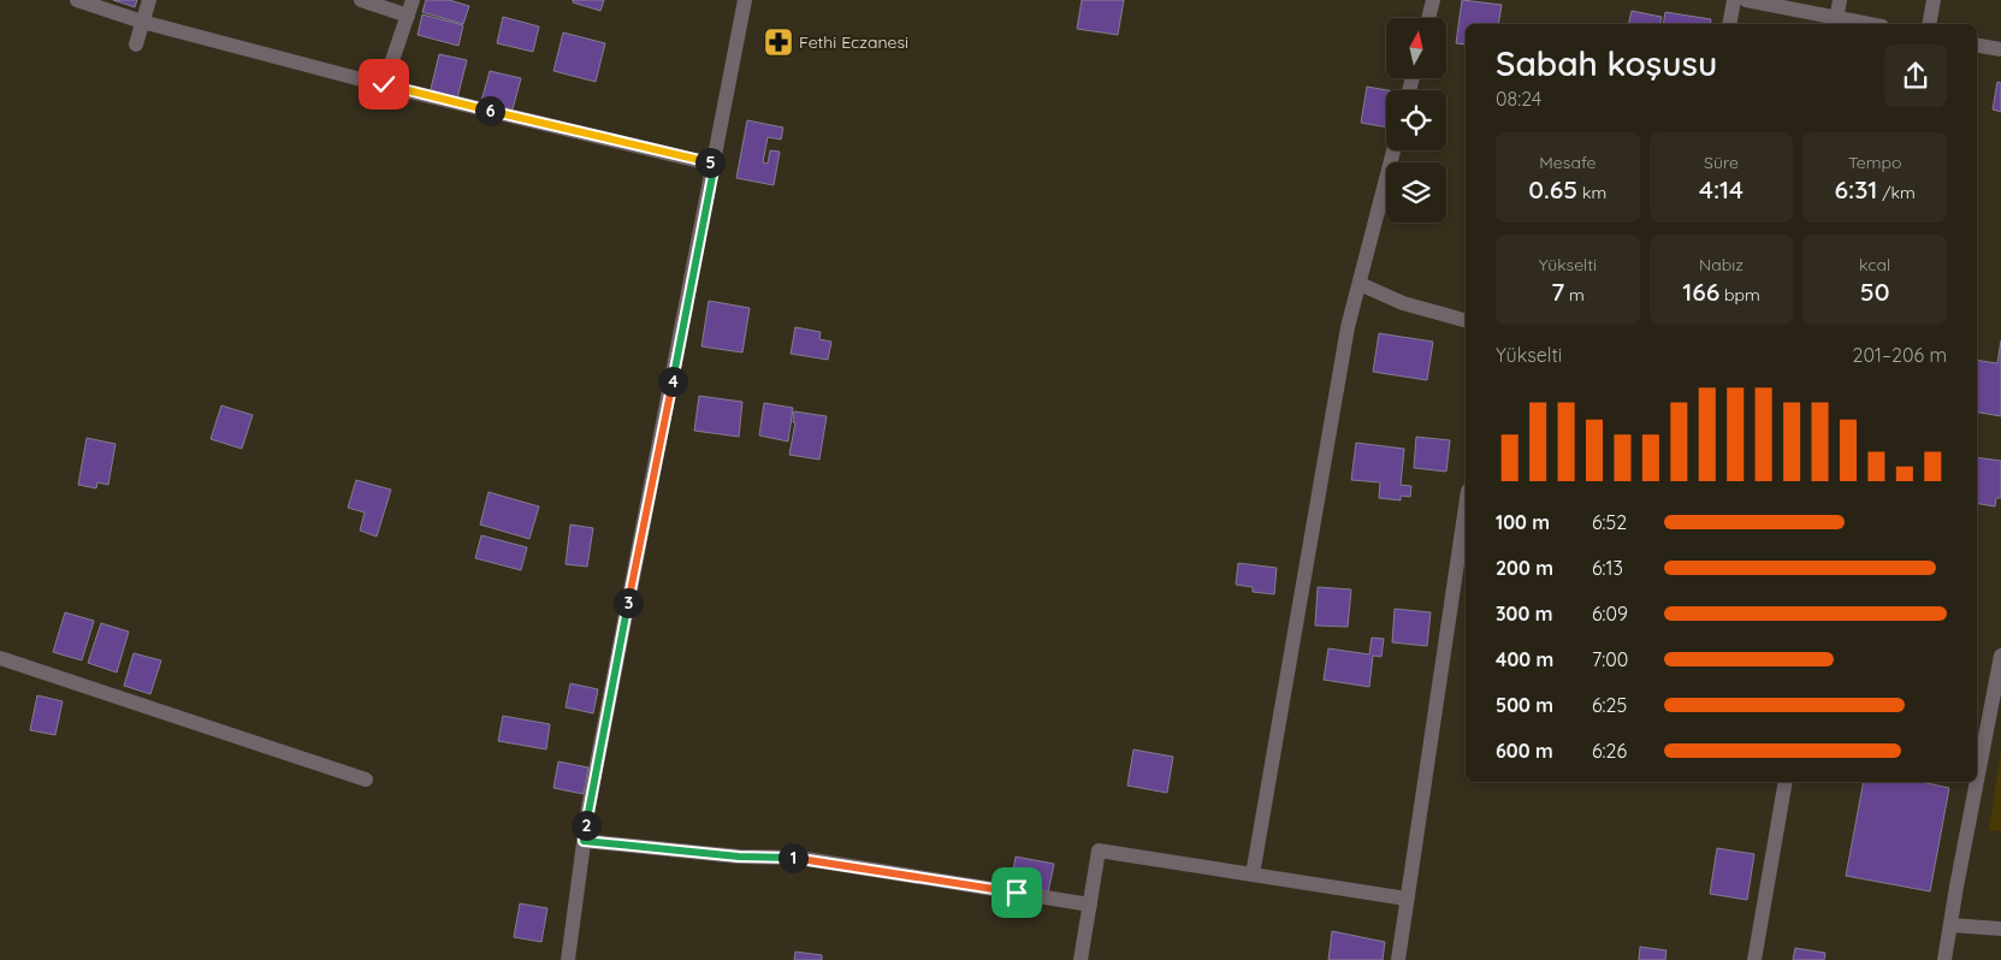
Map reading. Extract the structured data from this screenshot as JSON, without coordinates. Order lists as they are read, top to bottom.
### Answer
{
  "places": {
    "pharmacy": ["Fethi Eczanesi"]
  },
  "north": "top",
  "page": {
    "heading": ["Sabah koşusu", "08:24"],
    "pins": [
      "6",
      "5",
      "4",
      "3",
      "2",
      "1"
    ],
    "stats": [
      ["Mesafe", "0.65 km"],
      ["Süre", "4:14"],
      ["Tempo", "6:31 /km"],
      ["Yükselti", "7 m"],
      ["Nabız", "166 bpm"],
      ["kcal", "50"]
    ],
    "chart": ["Yükselti", "201–206 m"],
    "list": [
      {
        "name": "100 m",
        "note": "6:52"
      },
      {
        "name": "200 m",
        "note": "6:13"
      },
      {
        "name": "300 m",
        "note": "6:09"
      },
      {
        "name": "400 m",
        "note": "7:00"
      },
      {
        "name": "500 m",
        "note": "6:25"
      },
      {
        "name": "600 m",
        "note": "6:26"
      }
    ]
  }
}
